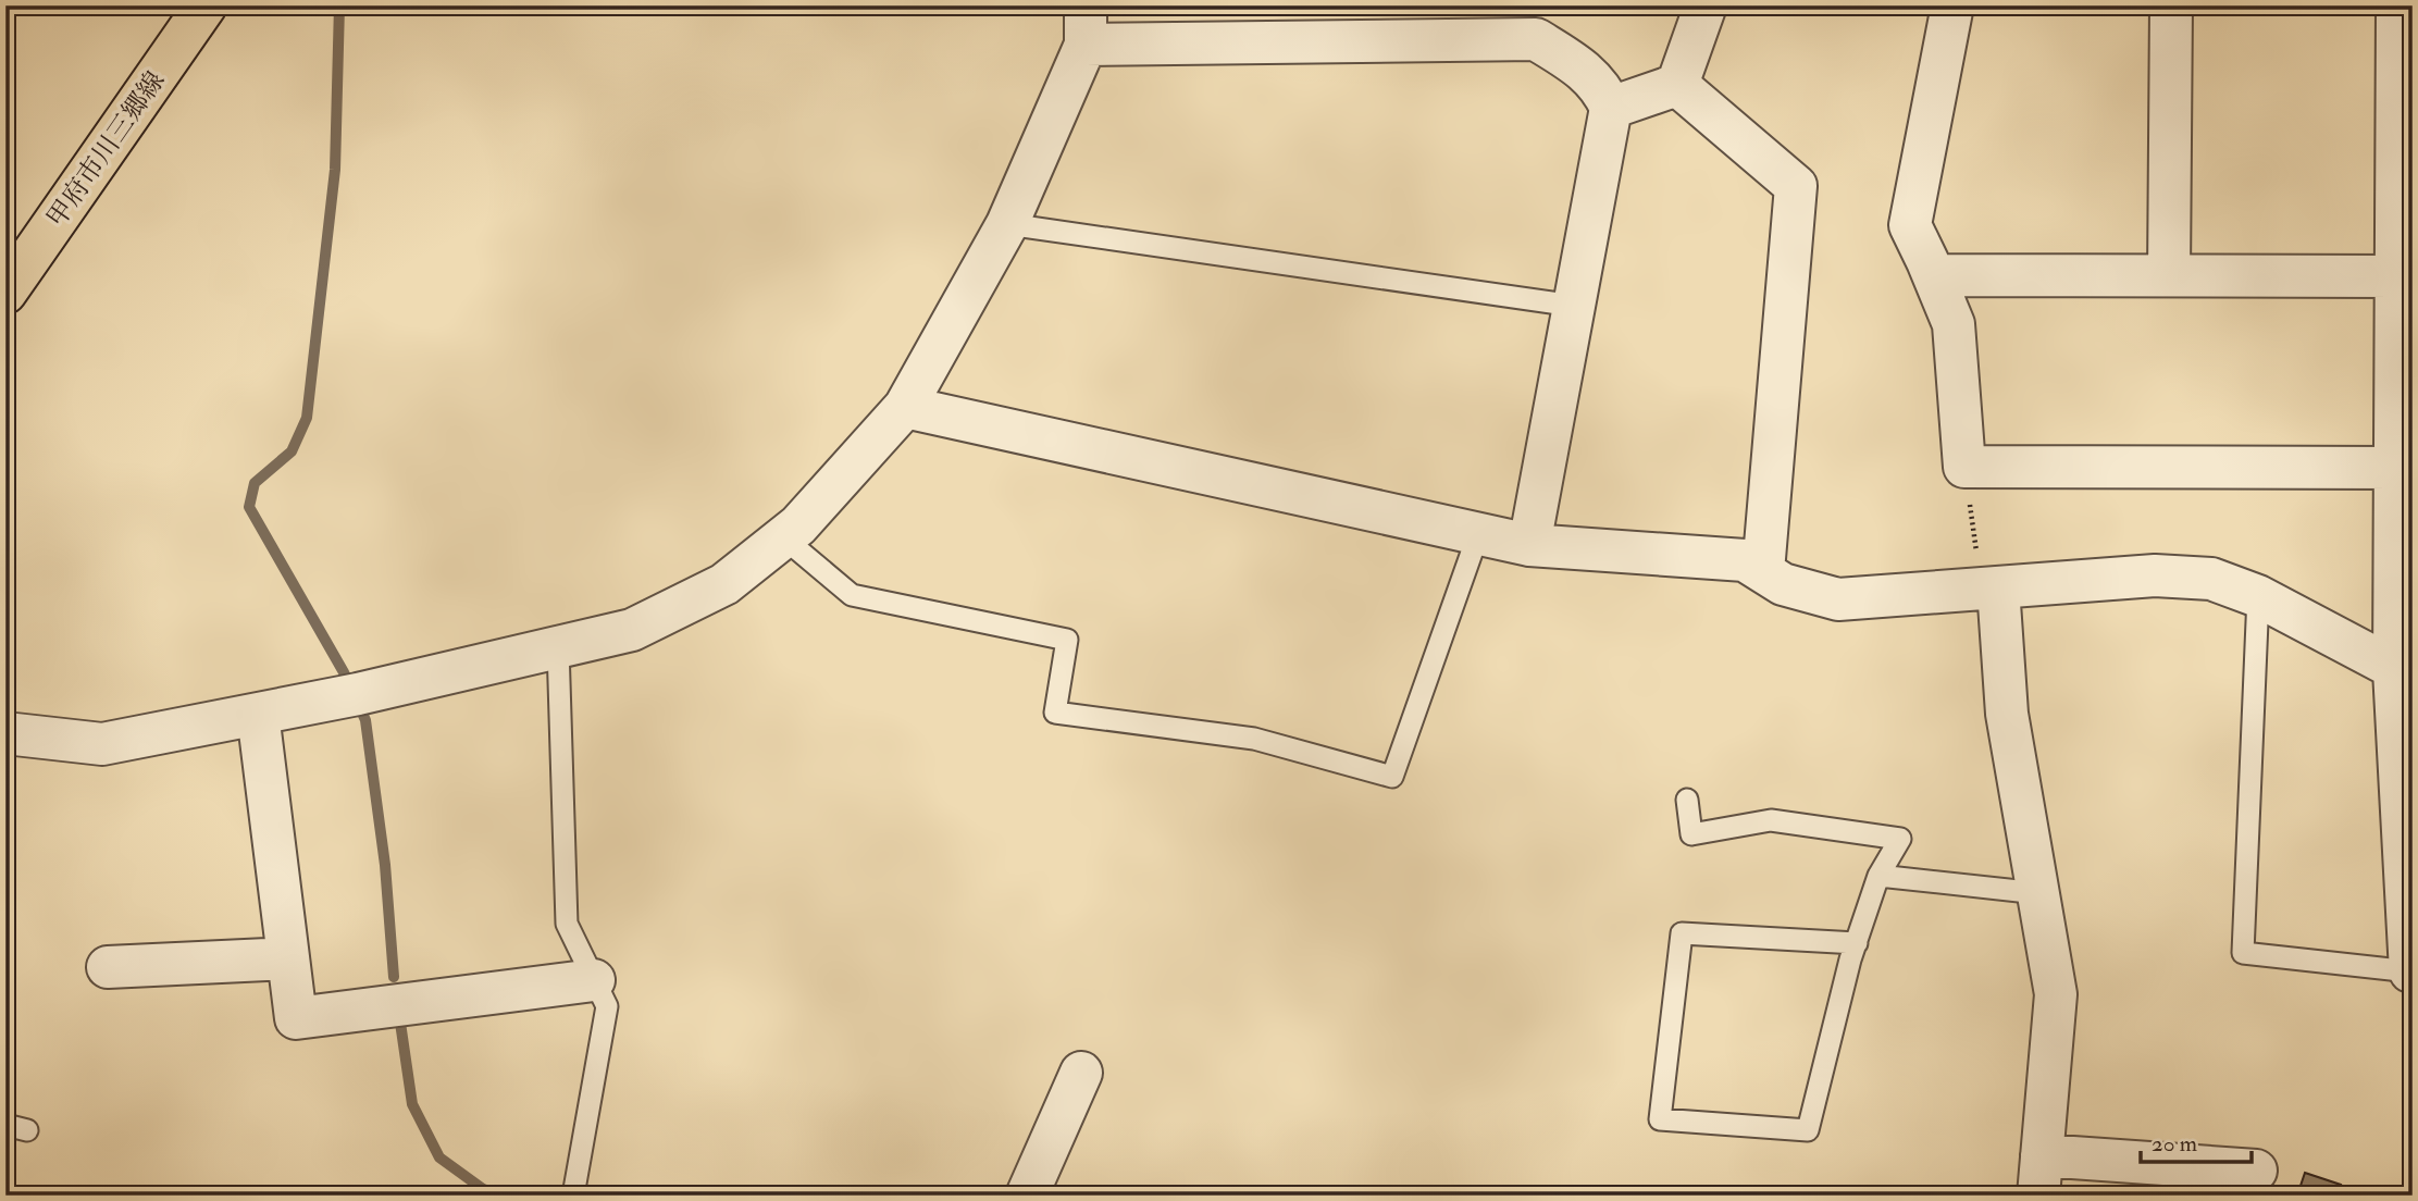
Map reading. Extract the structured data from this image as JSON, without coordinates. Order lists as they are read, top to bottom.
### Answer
{
  "streets": {
    "main road": ["甲府市川三郷線"]
  },
  "scale_bar": "20 m"
}
